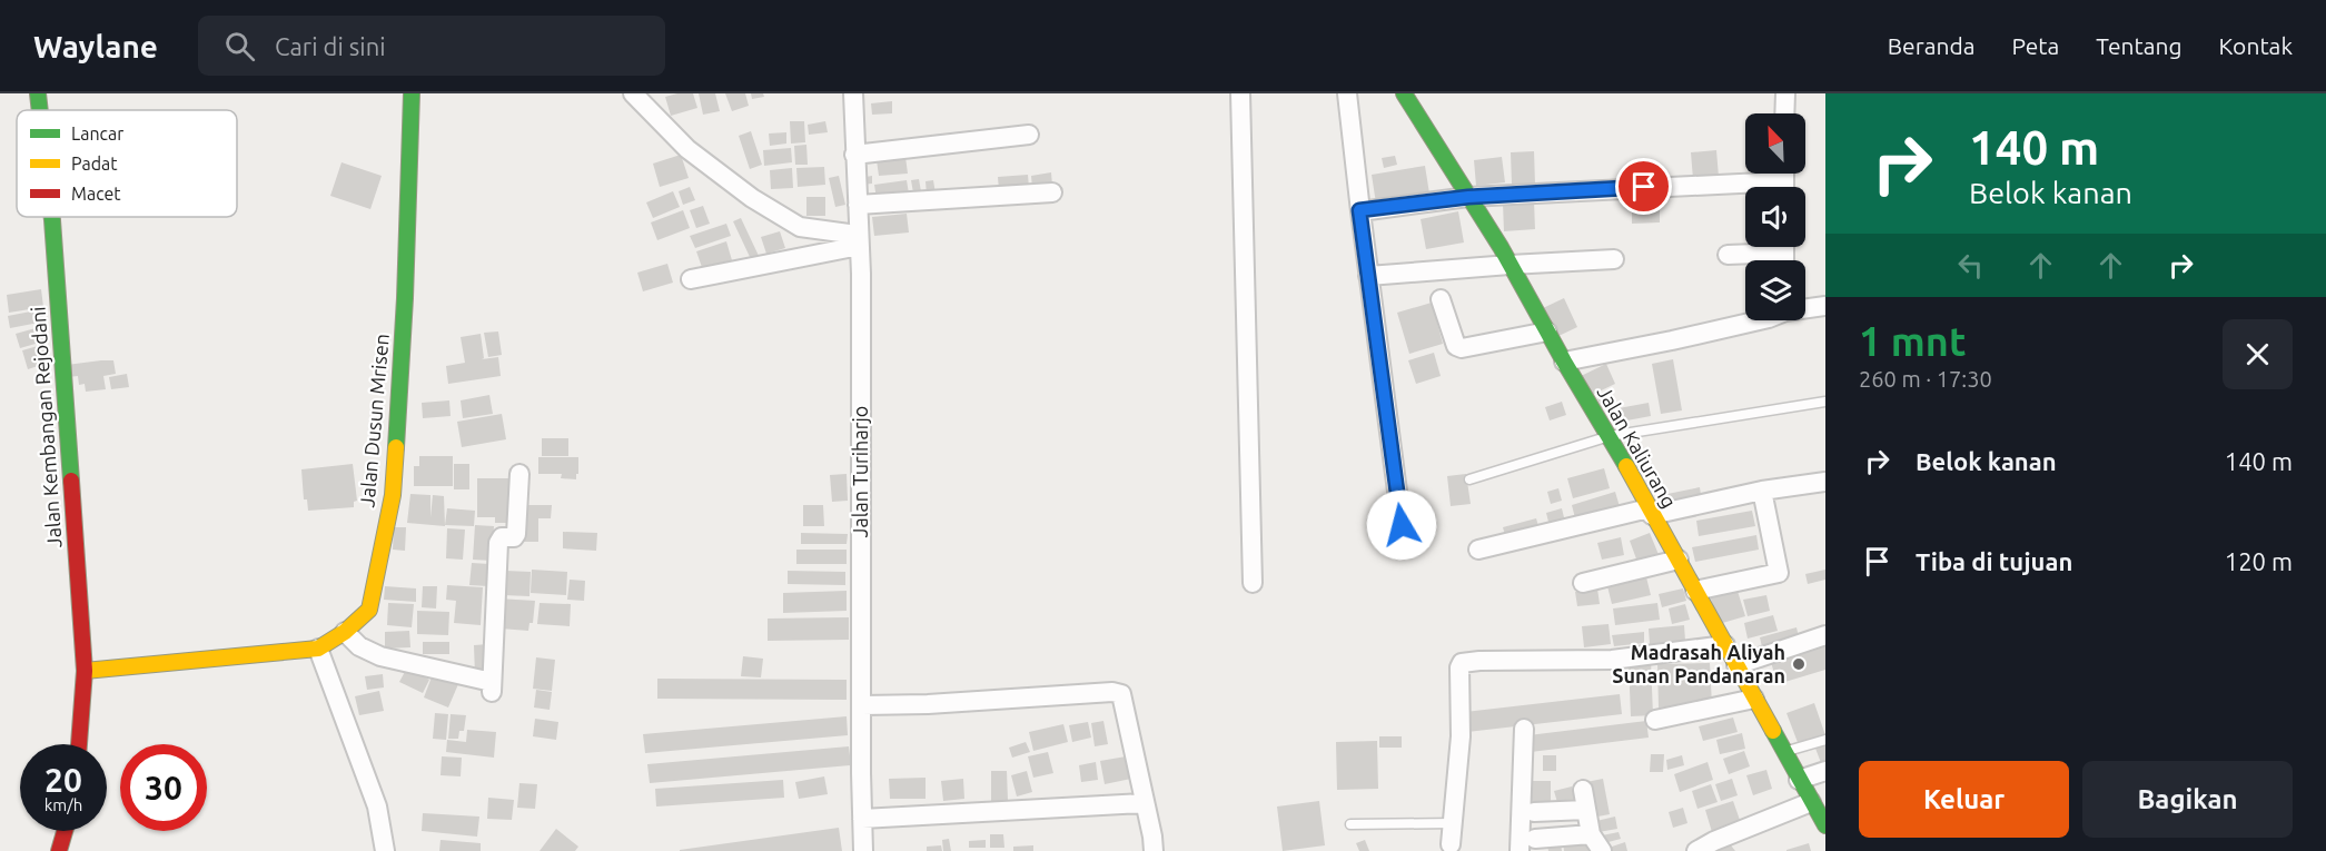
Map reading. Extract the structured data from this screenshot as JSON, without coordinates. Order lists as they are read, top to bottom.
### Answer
{
  "streets": {
    "street": [
      "Jalan Dusun Mrisen",
      "Jalan Kembangan Rejodani",
      "Jalan Kaliurang",
      "Jalan Turiharjo"
    ]
  },
  "crossings": [
    ["Jalan Dusun Mrisen", "Jalan Kembangan Rejodani"]
  ],
  "places": ["Madrasah Aliyah Sunan Pandanaran"],
  "legend": ["Lancar", "Padat", "Macet"],
  "north": "top left",
  "page": {
    "header": "Waylane",
    "search": "Cari di sini",
    "nav": [
      "Beranda",
      "Peta",
      "Tentang",
      "Kontak"
    ],
    "turn": ["140 m", "Belok kanan"],
    "heading": ["1 mnt", "260 m · 17:30"],
    "list": [
      {
        "name": "Belok kanan",
        "value": "140 m"
      },
      {
        "name": "Tiba di tujuan",
        "value": "120 m"
      }
    ],
    "speed": "20 km/h",
    "limit": "30",
    "buttons": ["Keluar", "Bagikan"]
  }
}
